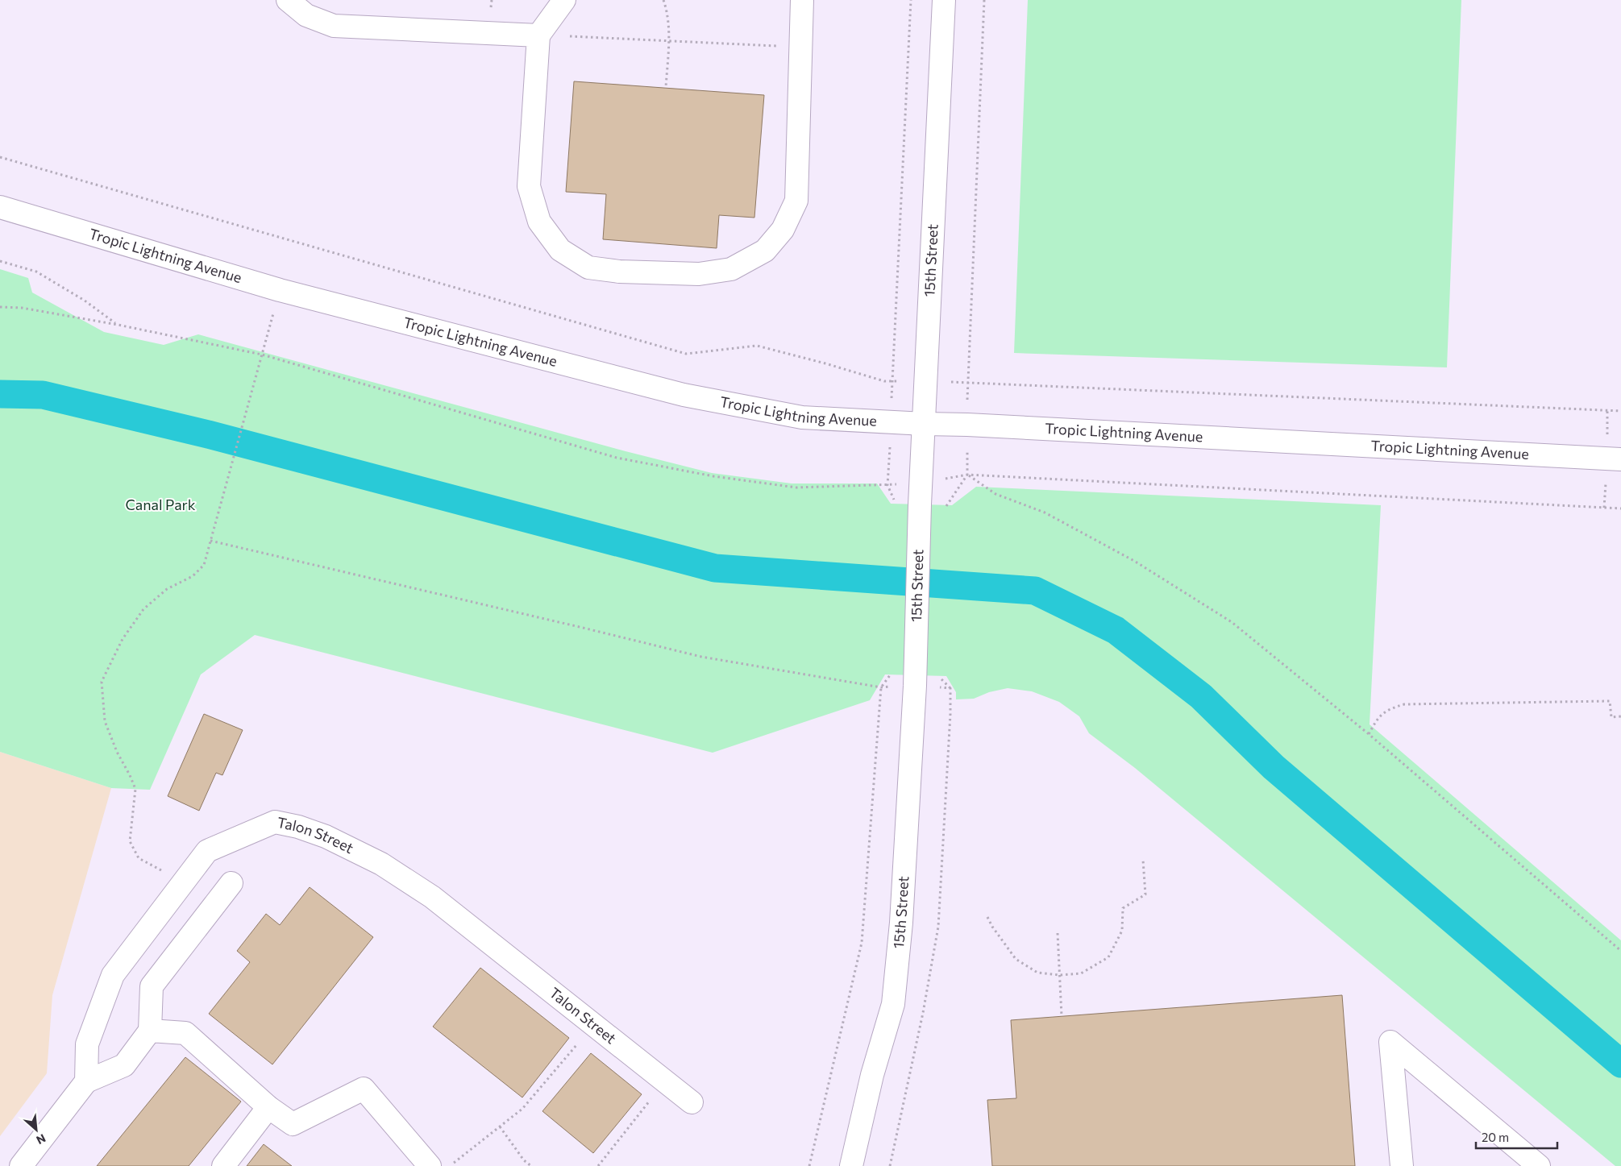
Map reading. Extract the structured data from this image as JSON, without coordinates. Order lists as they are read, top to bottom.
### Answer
{
  "streets": {
    "street": ["Tropic Lightning Avenue", "15th Street", "Talon Street"]
  },
  "crossings": [
    ["Tropic Lightning Avenue", "15th Street"]
  ],
  "parks": ["Canal Park"],
  "scale_bar": "20 m",
  "north": "bottom right"
}
